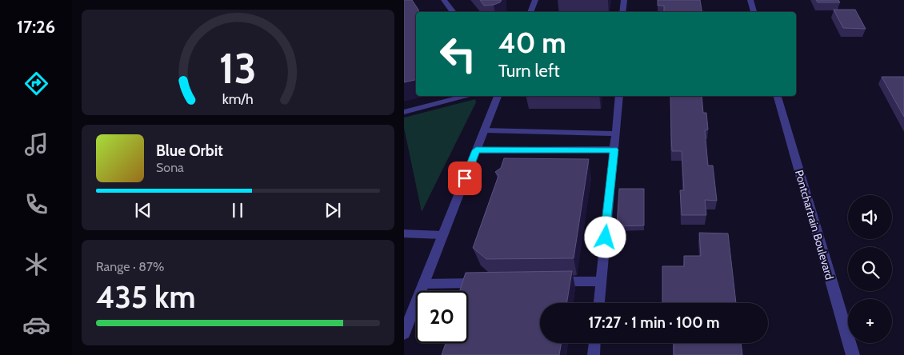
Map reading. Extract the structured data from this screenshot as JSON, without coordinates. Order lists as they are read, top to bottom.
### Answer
{
  "streets": {
    "street": ["Pontchartrain Boulevard"]
  },
  "page": {
    "tabs": "17:26",
    "turn": ["40 m", "Turn left"],
    "song": ["Blue Orbit", "Sona"],
    "map_buttons": "+",
    "tile": ["Range · 87%", "435 km"],
    "limit": "20",
    "trip": "17:27 · 1 min · 100 m",
    "gauge": ["13", "km/h"]
  }
}
